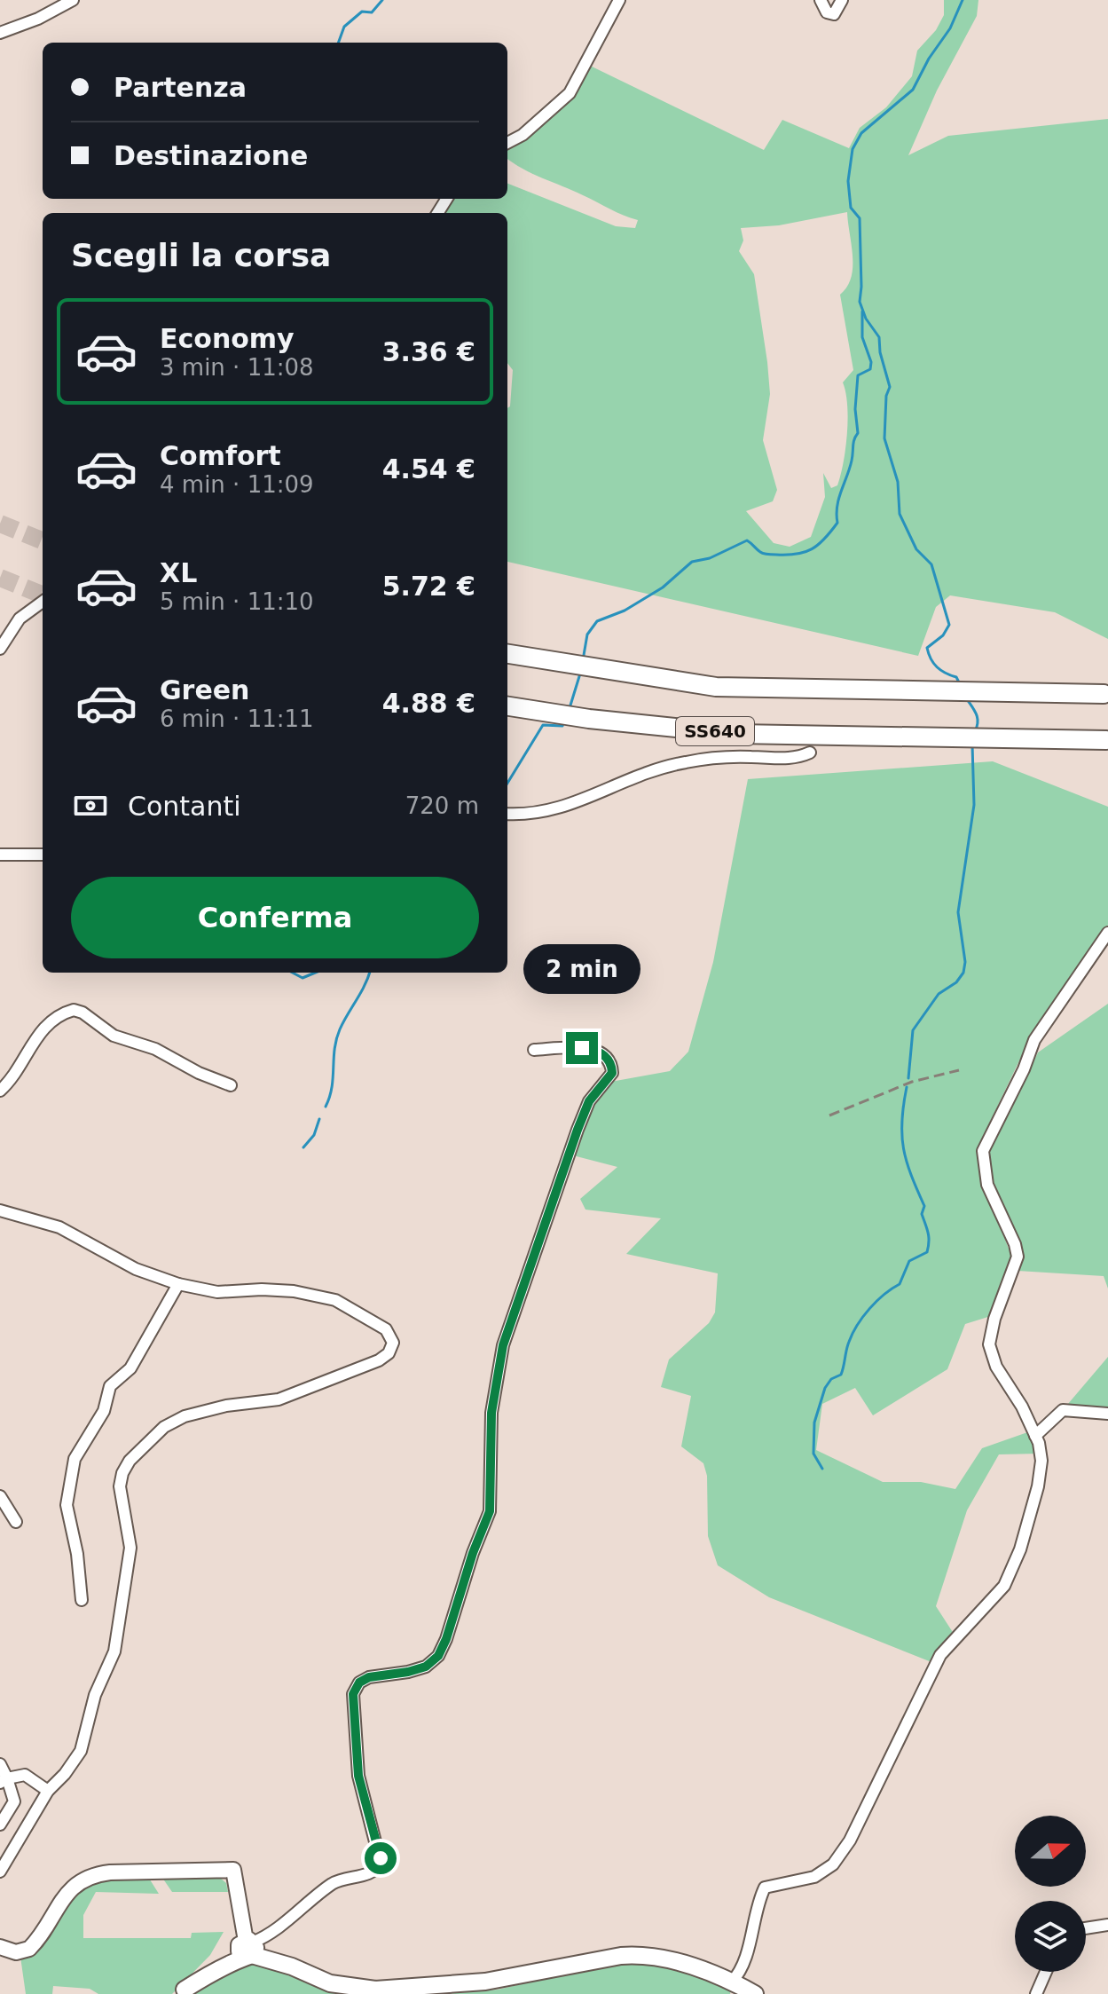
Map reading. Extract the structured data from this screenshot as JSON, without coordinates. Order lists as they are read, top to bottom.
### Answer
{
  "streets": {
    "highway": ["SS640"]
  },
  "north": "right",
  "page": {
    "banner": ["Partenza", "Destinazione"],
    "heading": "Scegli la corsa",
    "list": [
      {
        "name": "Economy",
        "note": "3 min · 11:08",
        "value": "3.36 €"
      },
      {
        "name": "Comfort",
        "note": "4 min · 11:09",
        "value": "4.54 €"
      },
      {
        "name": "XL",
        "note": "5 min · 11:10",
        "value": "5.72 €"
      },
      {
        "name": "Green",
        "note": "6 min · 11:11",
        "value": "4.88 €"
      }
    ],
    "pay": ["Contanti", "720 m"],
    "buttons": "Conferma",
    "bubble": "2 min"
  }
}
